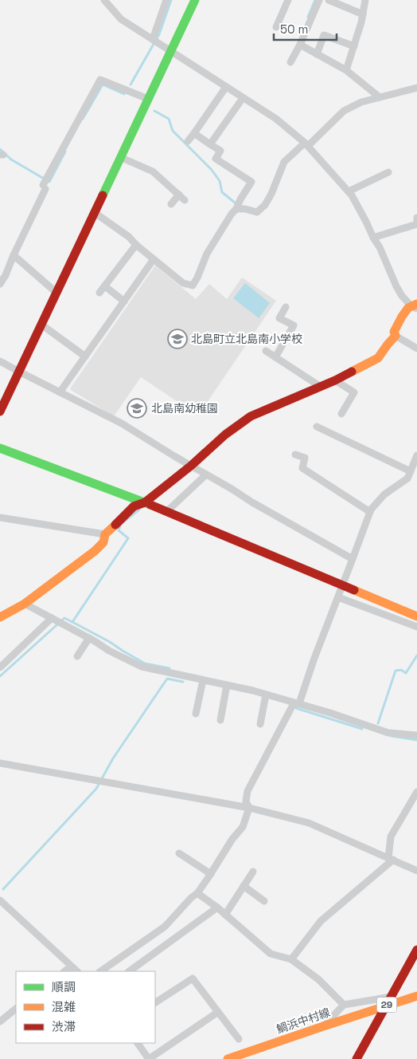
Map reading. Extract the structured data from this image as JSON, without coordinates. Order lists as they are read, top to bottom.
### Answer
{
  "streets": {
    "street": ["29", "鯛浜中村線"]
  },
  "crossings": [
    ["29", "鯛浜中村線"]
  ],
  "places": {
    "school or university": ["北島町立北島南小学校", "北島南幼稚園"]
  },
  "legend": ["順調", "混雑", "渋滞"],
  "scale_bar": "50 m"
}
